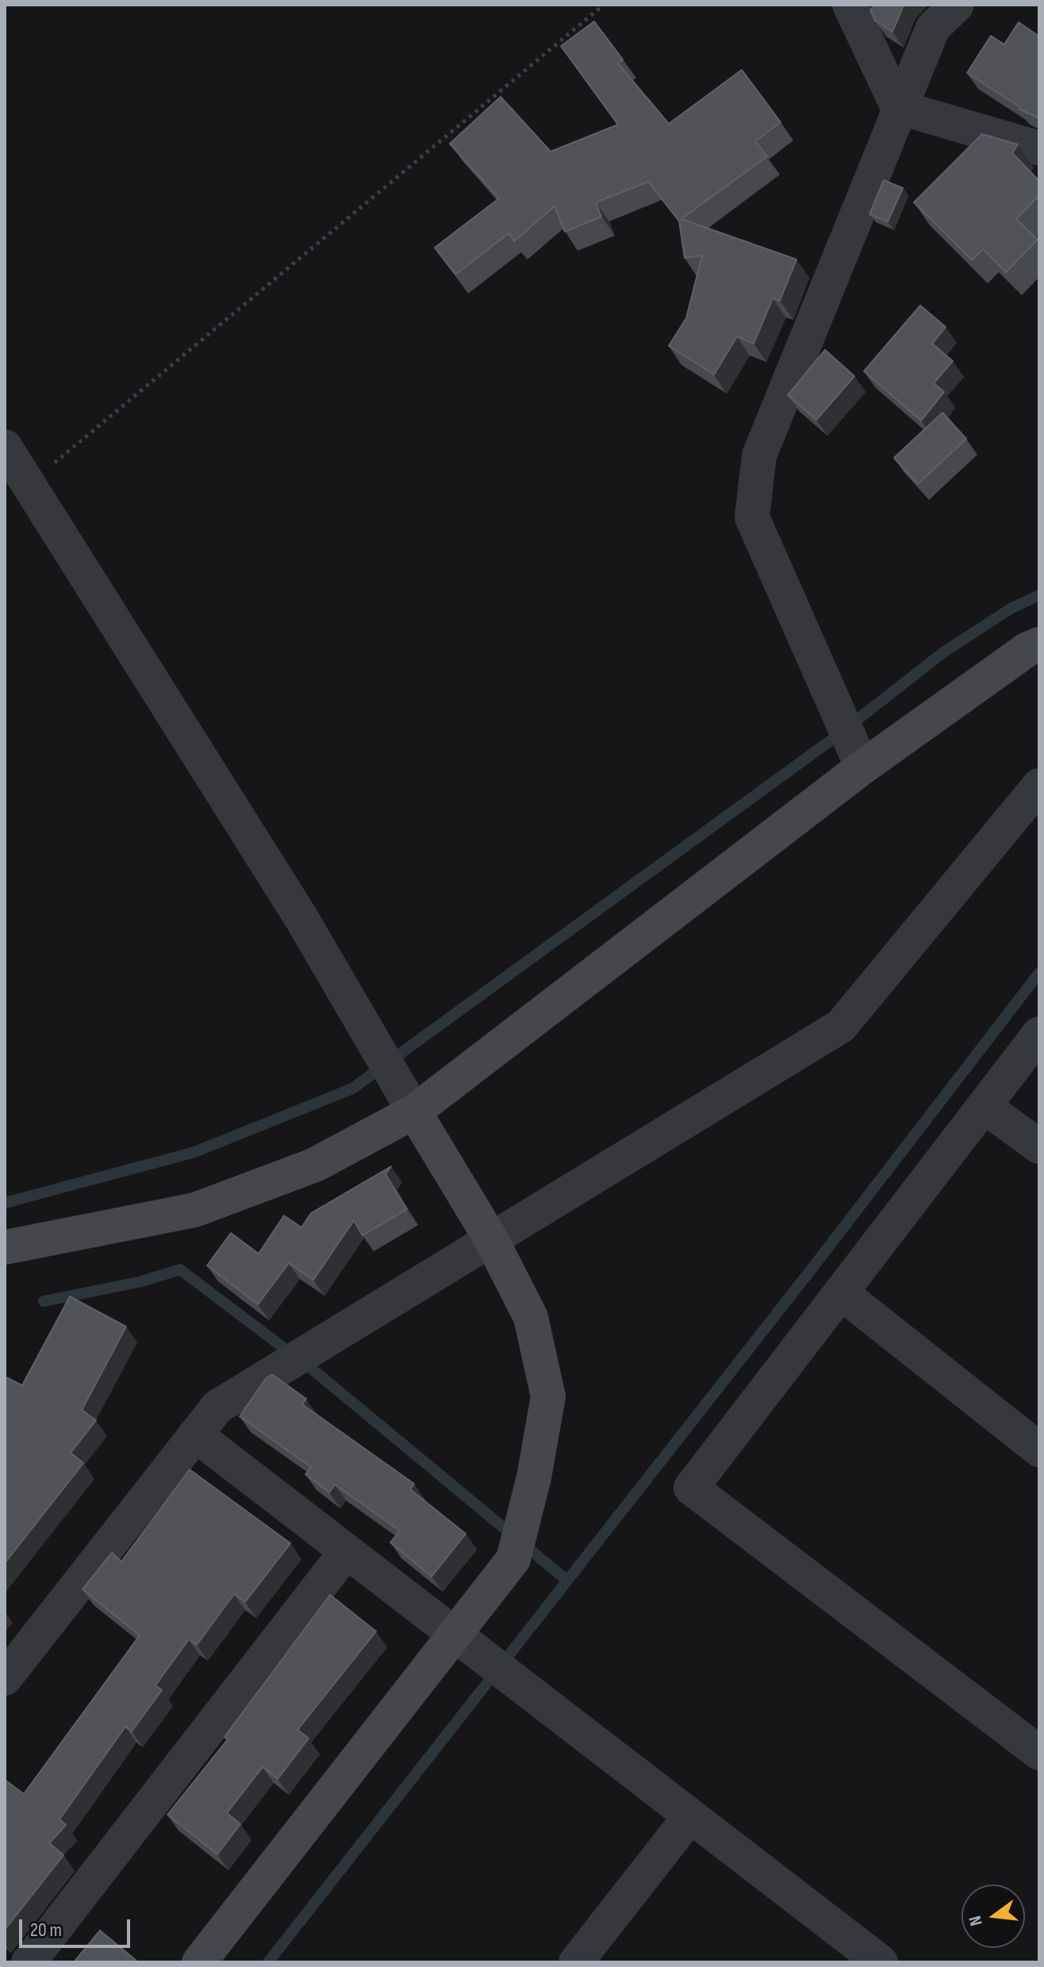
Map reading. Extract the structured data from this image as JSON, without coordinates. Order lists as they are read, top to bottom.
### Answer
{
  "scale_bar": "20 m",
  "north": "left"
}
